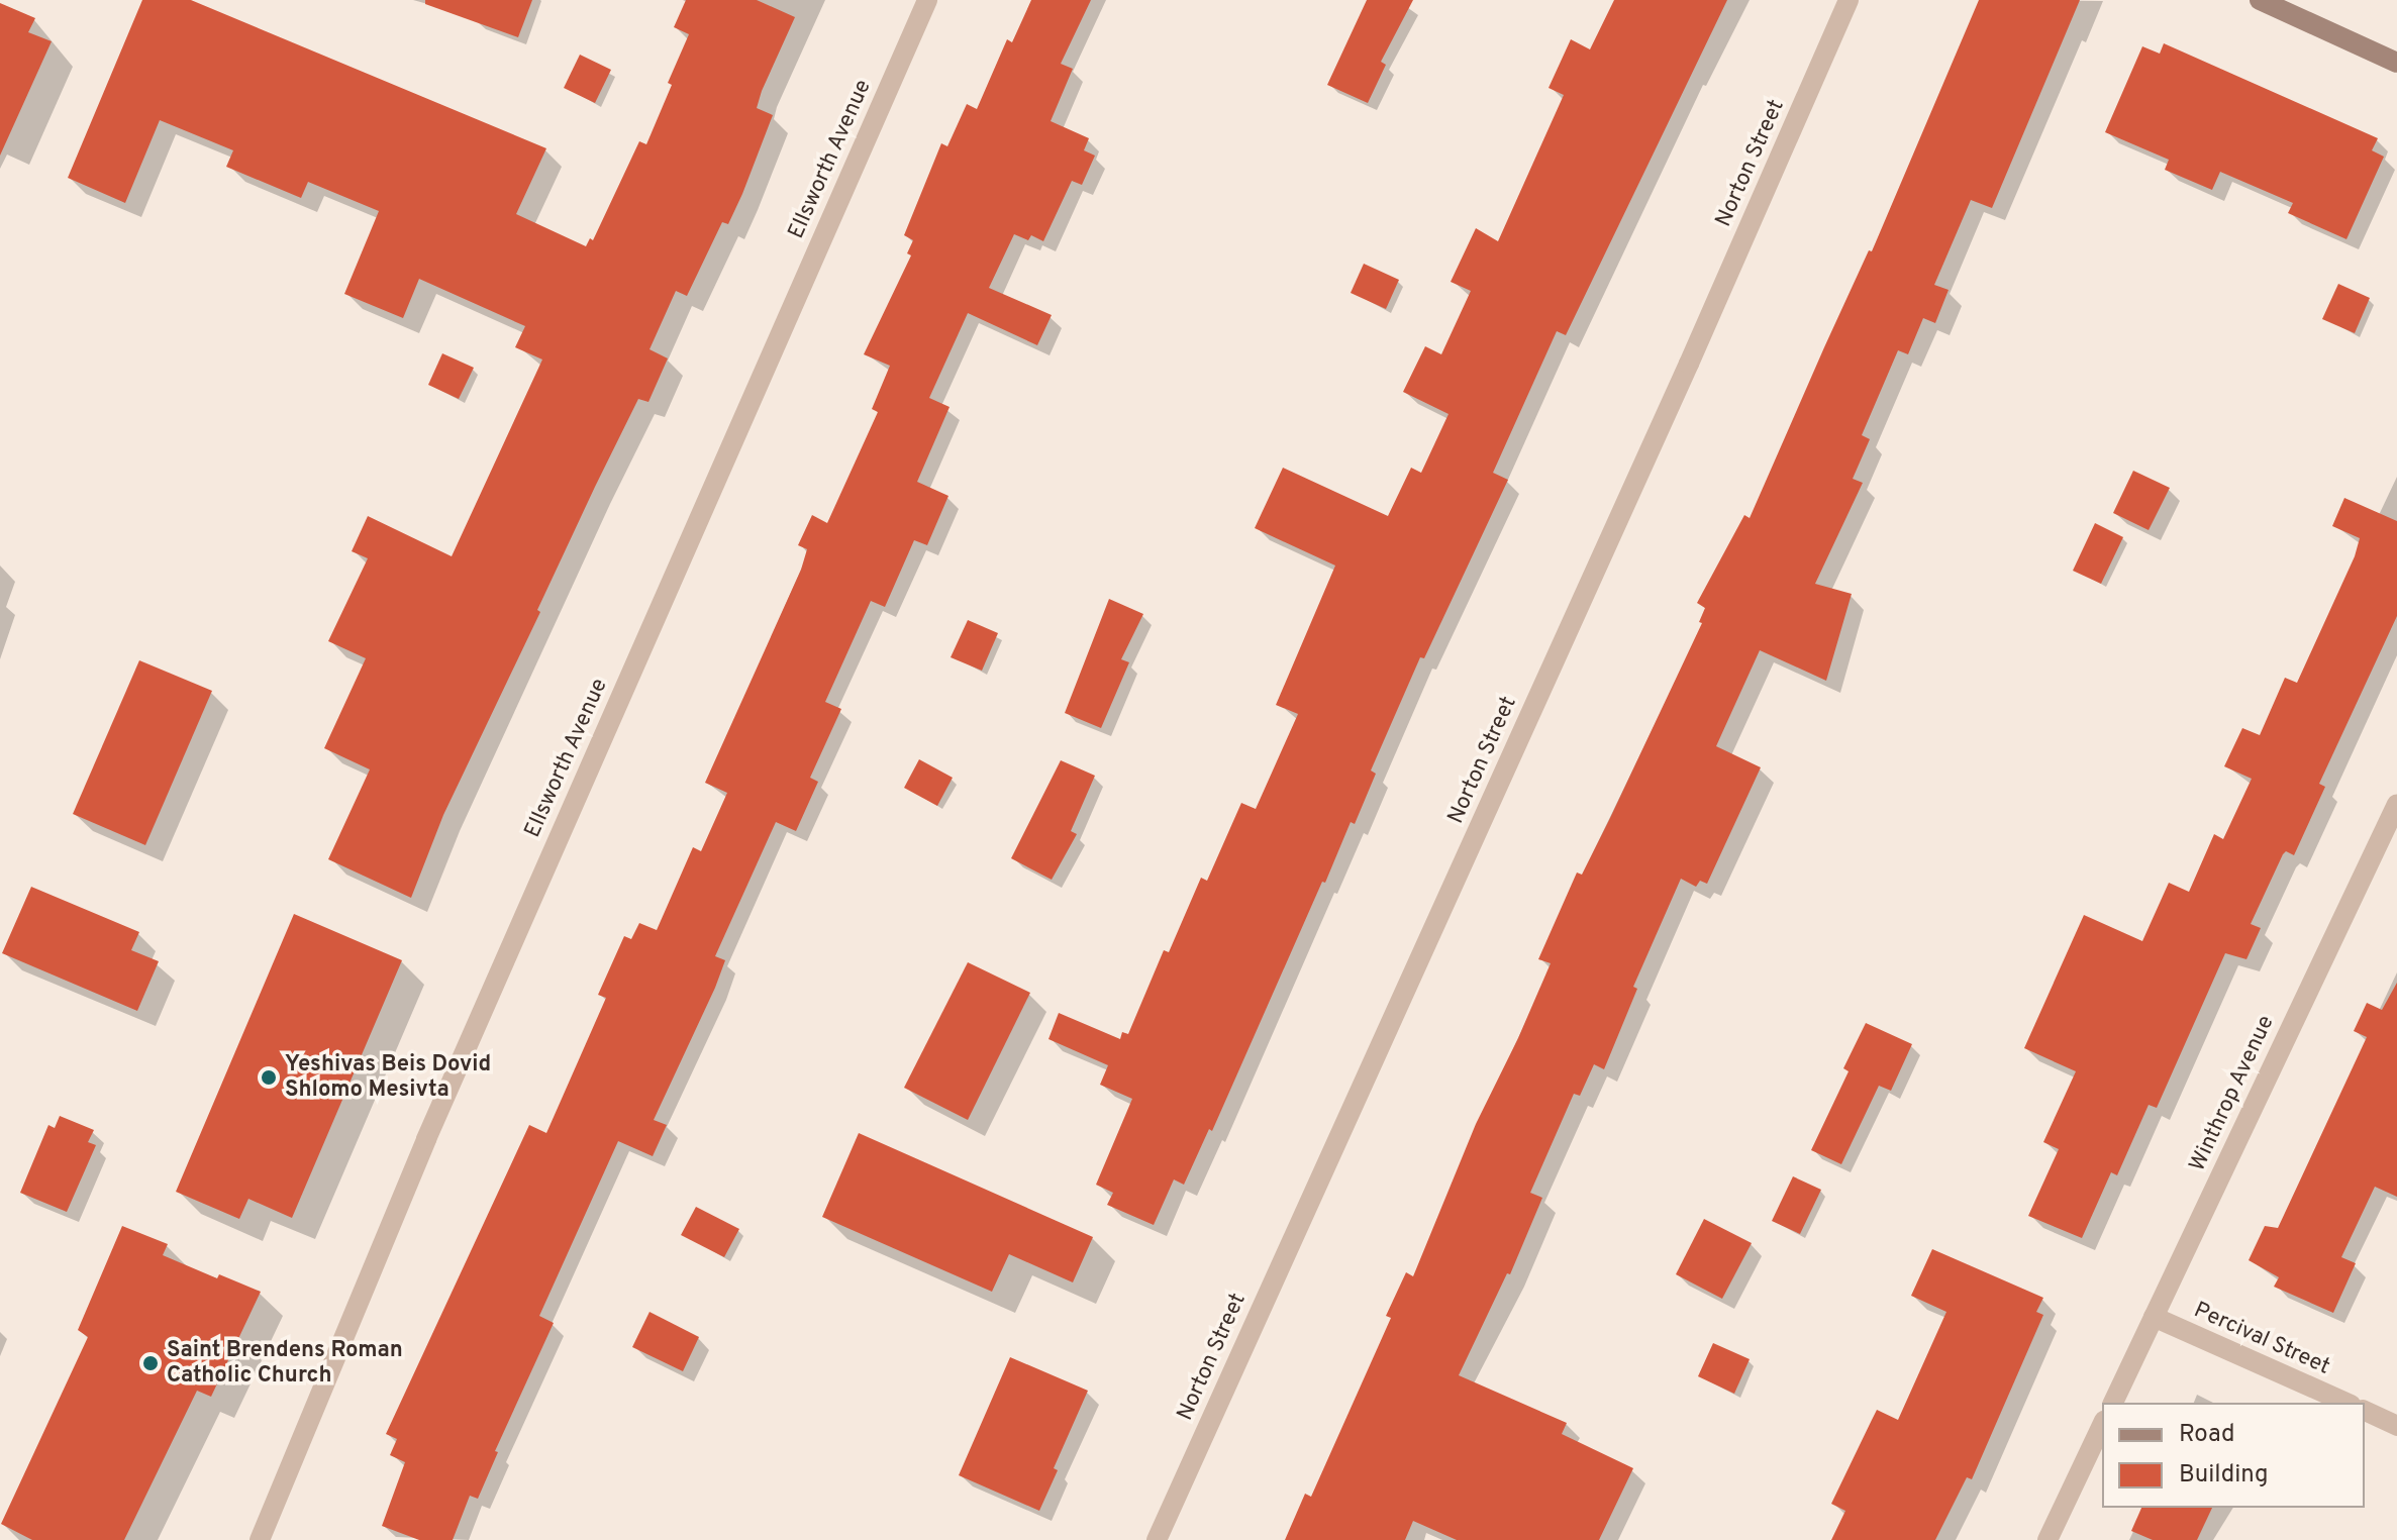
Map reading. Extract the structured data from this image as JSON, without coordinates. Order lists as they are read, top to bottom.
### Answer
{
  "streets": {
    "street": [
      "Ellsworth Avenue",
      "Norton Street",
      "Winthrop Avenue",
      "Percival Street"
    ]
  },
  "crossings": [
    ["Winthrop Avenue", "Percival Street"]
  ],
  "places": ["Yeshivas Beis Dovid Shlomo Mesivta", "Saint Brendens Roman Catholic Church"],
  "legend": ["Road", "Building"]
}
